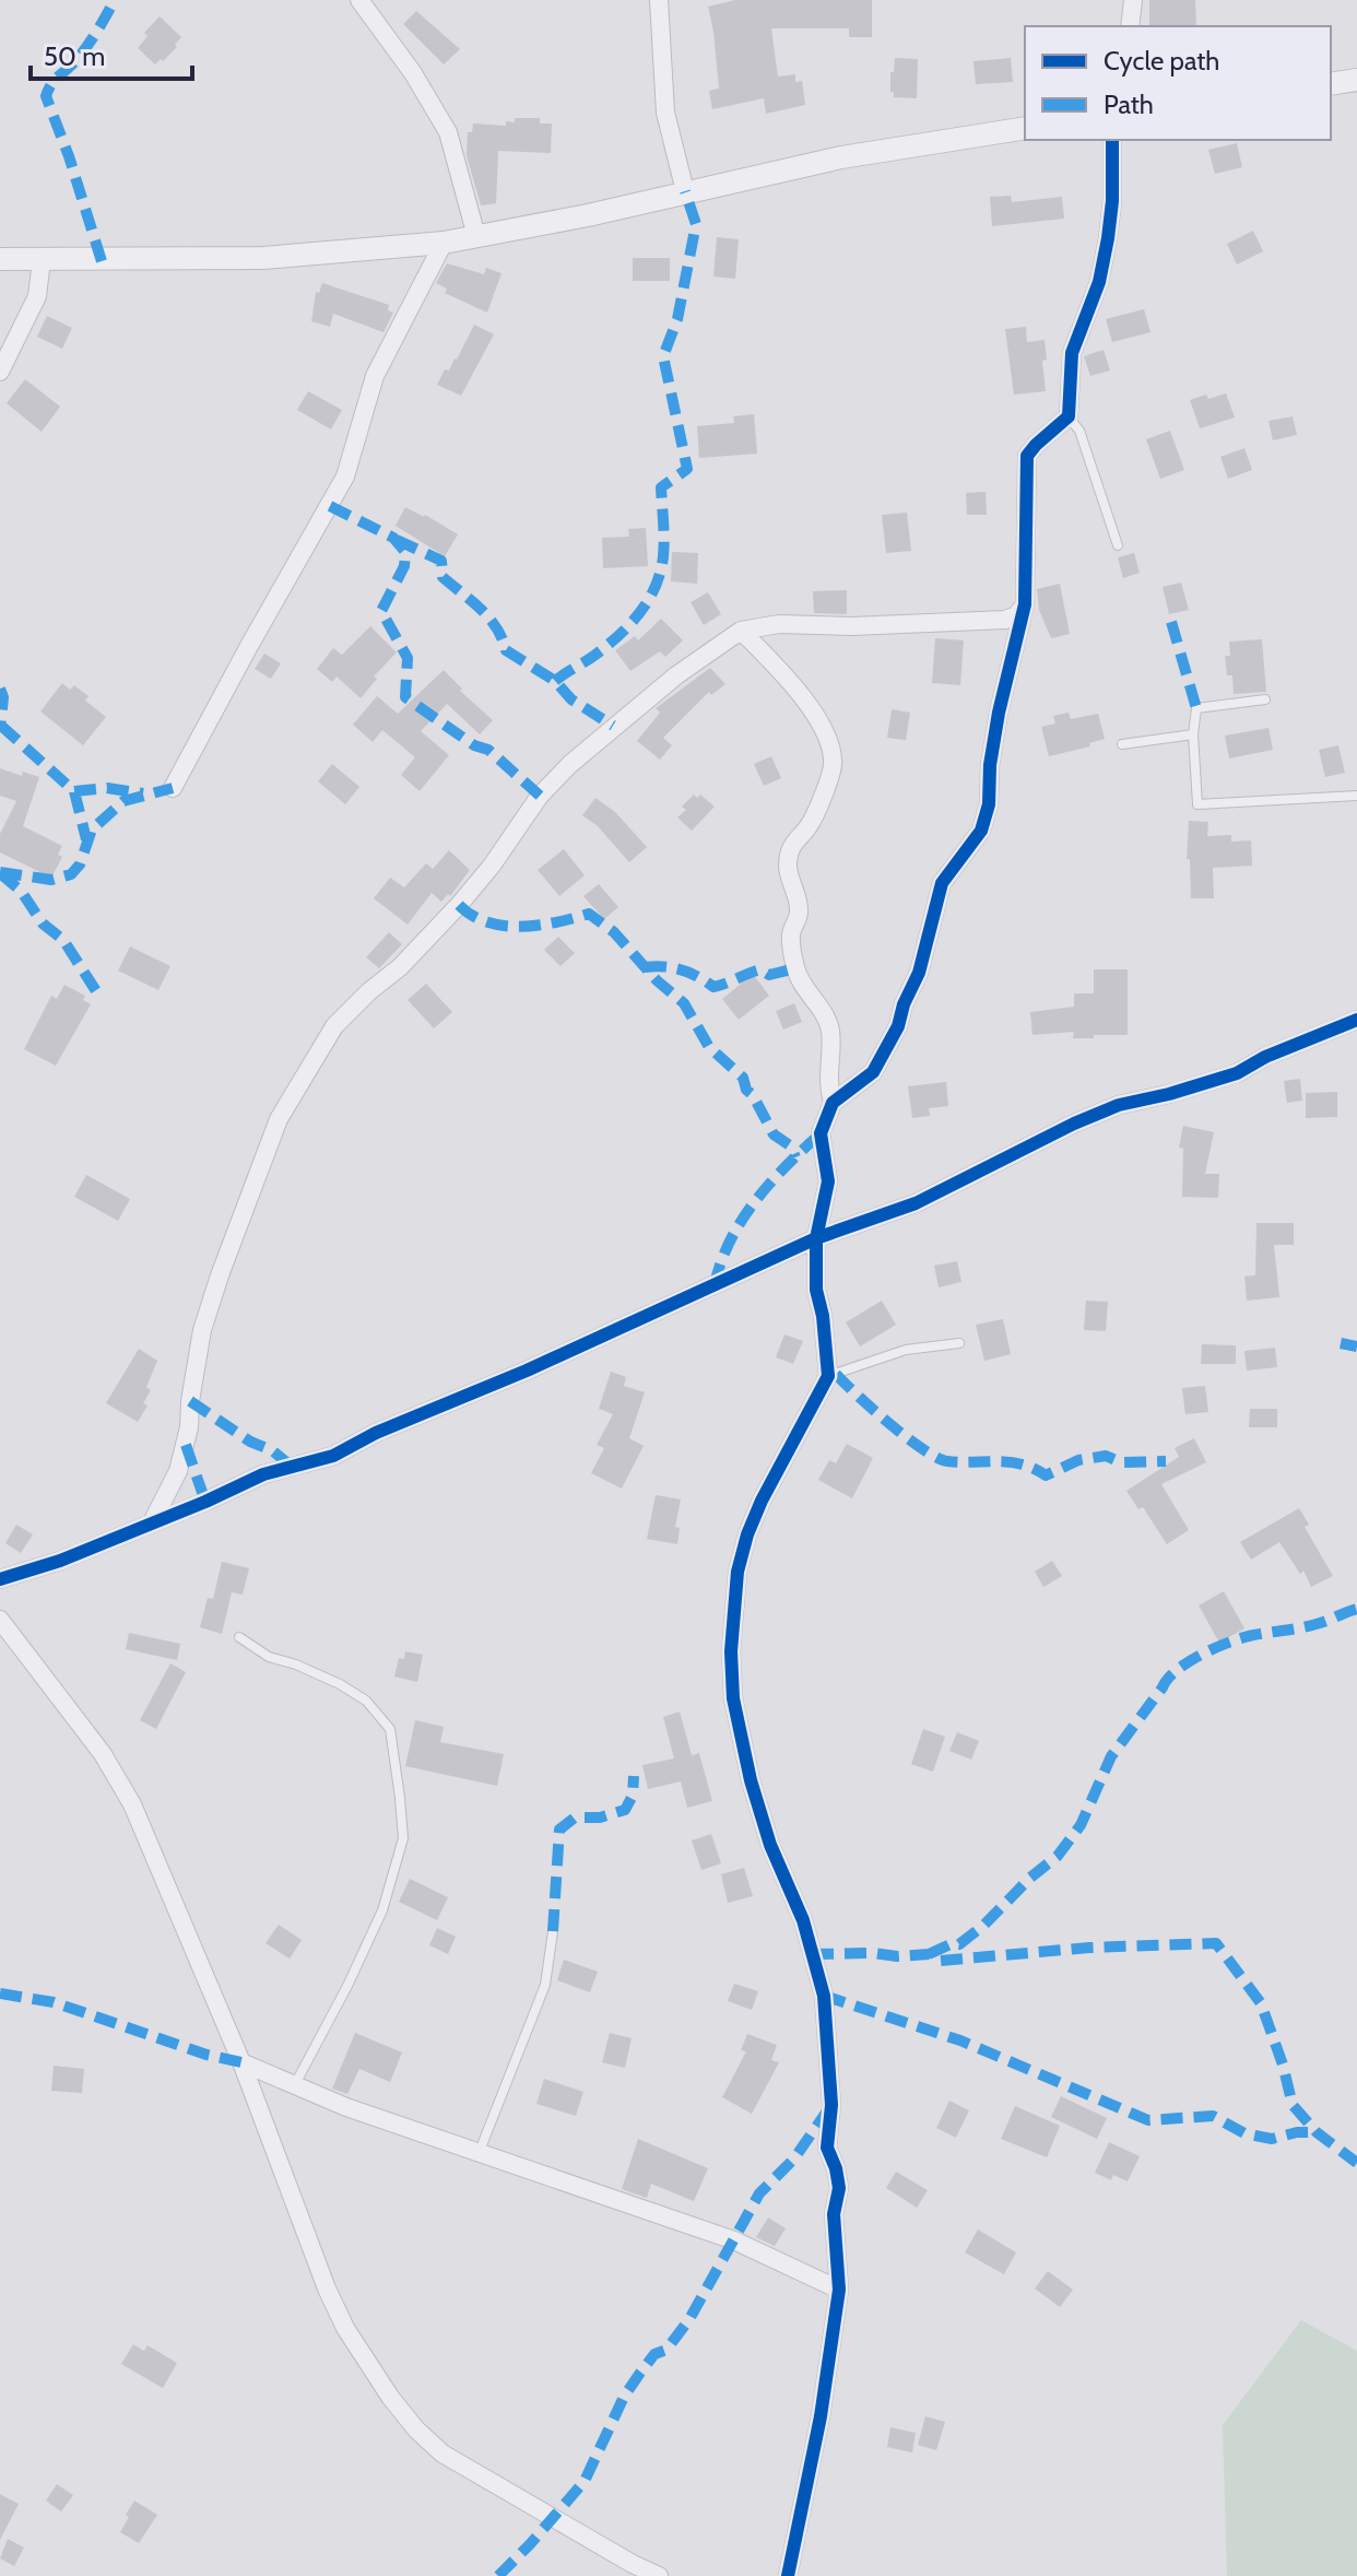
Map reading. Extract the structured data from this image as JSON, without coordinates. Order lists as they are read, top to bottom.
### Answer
{
  "legend": ["Cycle path", "Path"],
  "scale_bar": "50 m"
}
